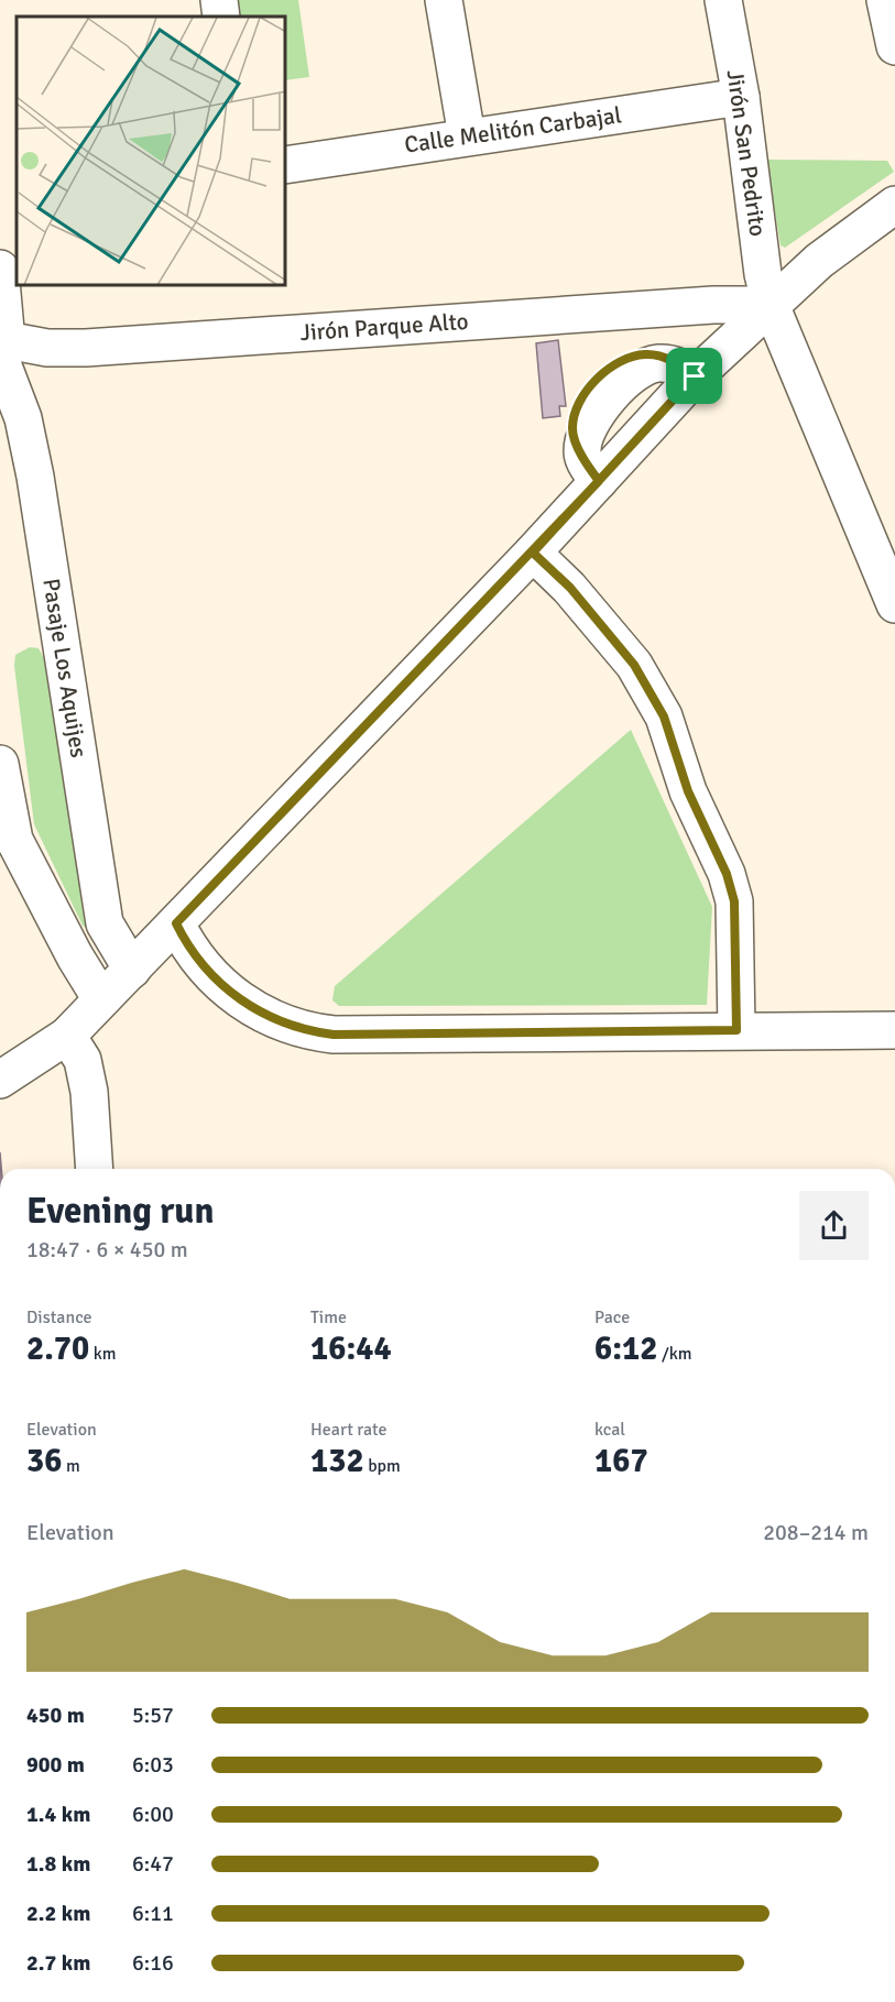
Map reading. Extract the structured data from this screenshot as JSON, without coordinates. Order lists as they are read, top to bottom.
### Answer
{
  "streets": {
    "street": [
      "Calle Melitón Carbajal",
      "Jirón San Pedrito",
      "Jirón Parque Alto",
      "Pasaje Los Aquijes"
    ]
  },
  "crossings": [
    ["Calle Melitón Carbajal", "Jirón San Pedrito"],
    ["Jirón San Pedrito", "Jirón Parque Alto"],
    ["Jirón Parque Alto", "Pasaje Los Aquijes"]
  ],
  "page": {
    "heading": ["Evening run", "18:47 · 6 × 450 m"],
    "stats": [
      ["Distance", "2.70 km"],
      ["Time", "16:44"],
      ["Pace", "6:12 /km"],
      ["Elevation", "36 m"],
      ["Heart rate", "132 bpm"],
      ["kcal", "167"]
    ],
    "chart": ["Elevation", "208–214 m"],
    "list": [
      {
        "name": "450 m",
        "note": "5:57"
      },
      {
        "name": "900 m",
        "note": "6:03"
      },
      {
        "name": "1.4 km",
        "note": "6:00"
      },
      {
        "name": "1.8 km",
        "note": "6:47"
      },
      {
        "name": "2.2 km",
        "note": "6:11"
      },
      {
        "name": "2.7 km",
        "note": "6:16"
      }
    ]
  }
}
